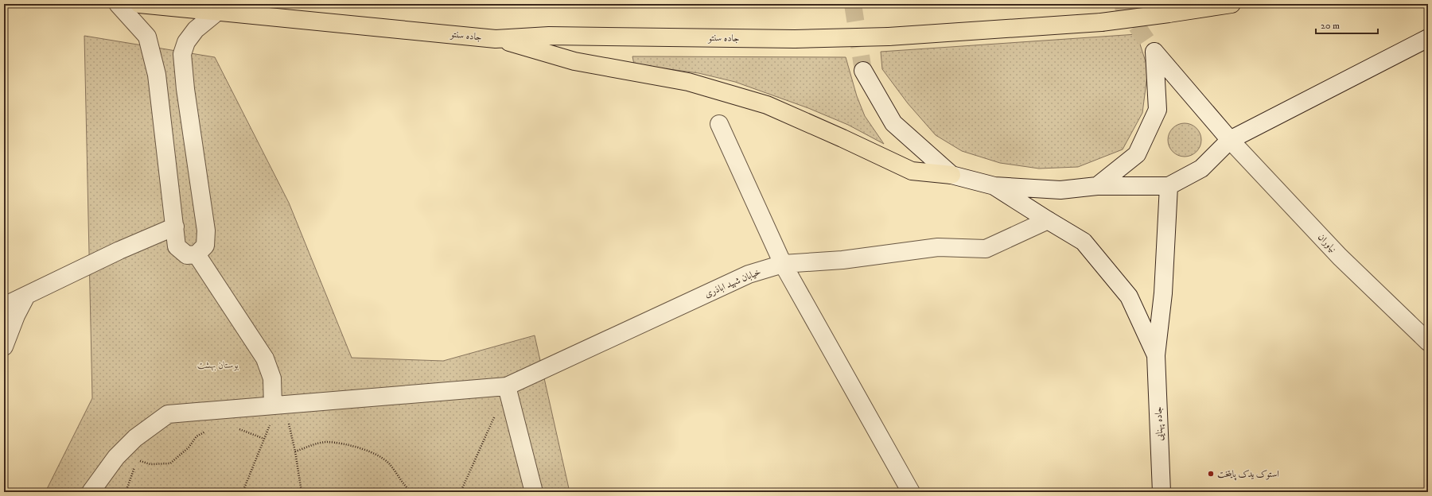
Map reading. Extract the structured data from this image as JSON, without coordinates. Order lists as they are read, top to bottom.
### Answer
{
  "streets": {
    "main road": ["جاده سنتو"],
    "street": ["نیاوران", "خیابان شهید اباذری", "جاده پهنایی"]
  },
  "parks": ["بوستان بهشت"],
  "places": ["استوک یدک پایتخت"],
  "scale_bar": "20 m"
}
